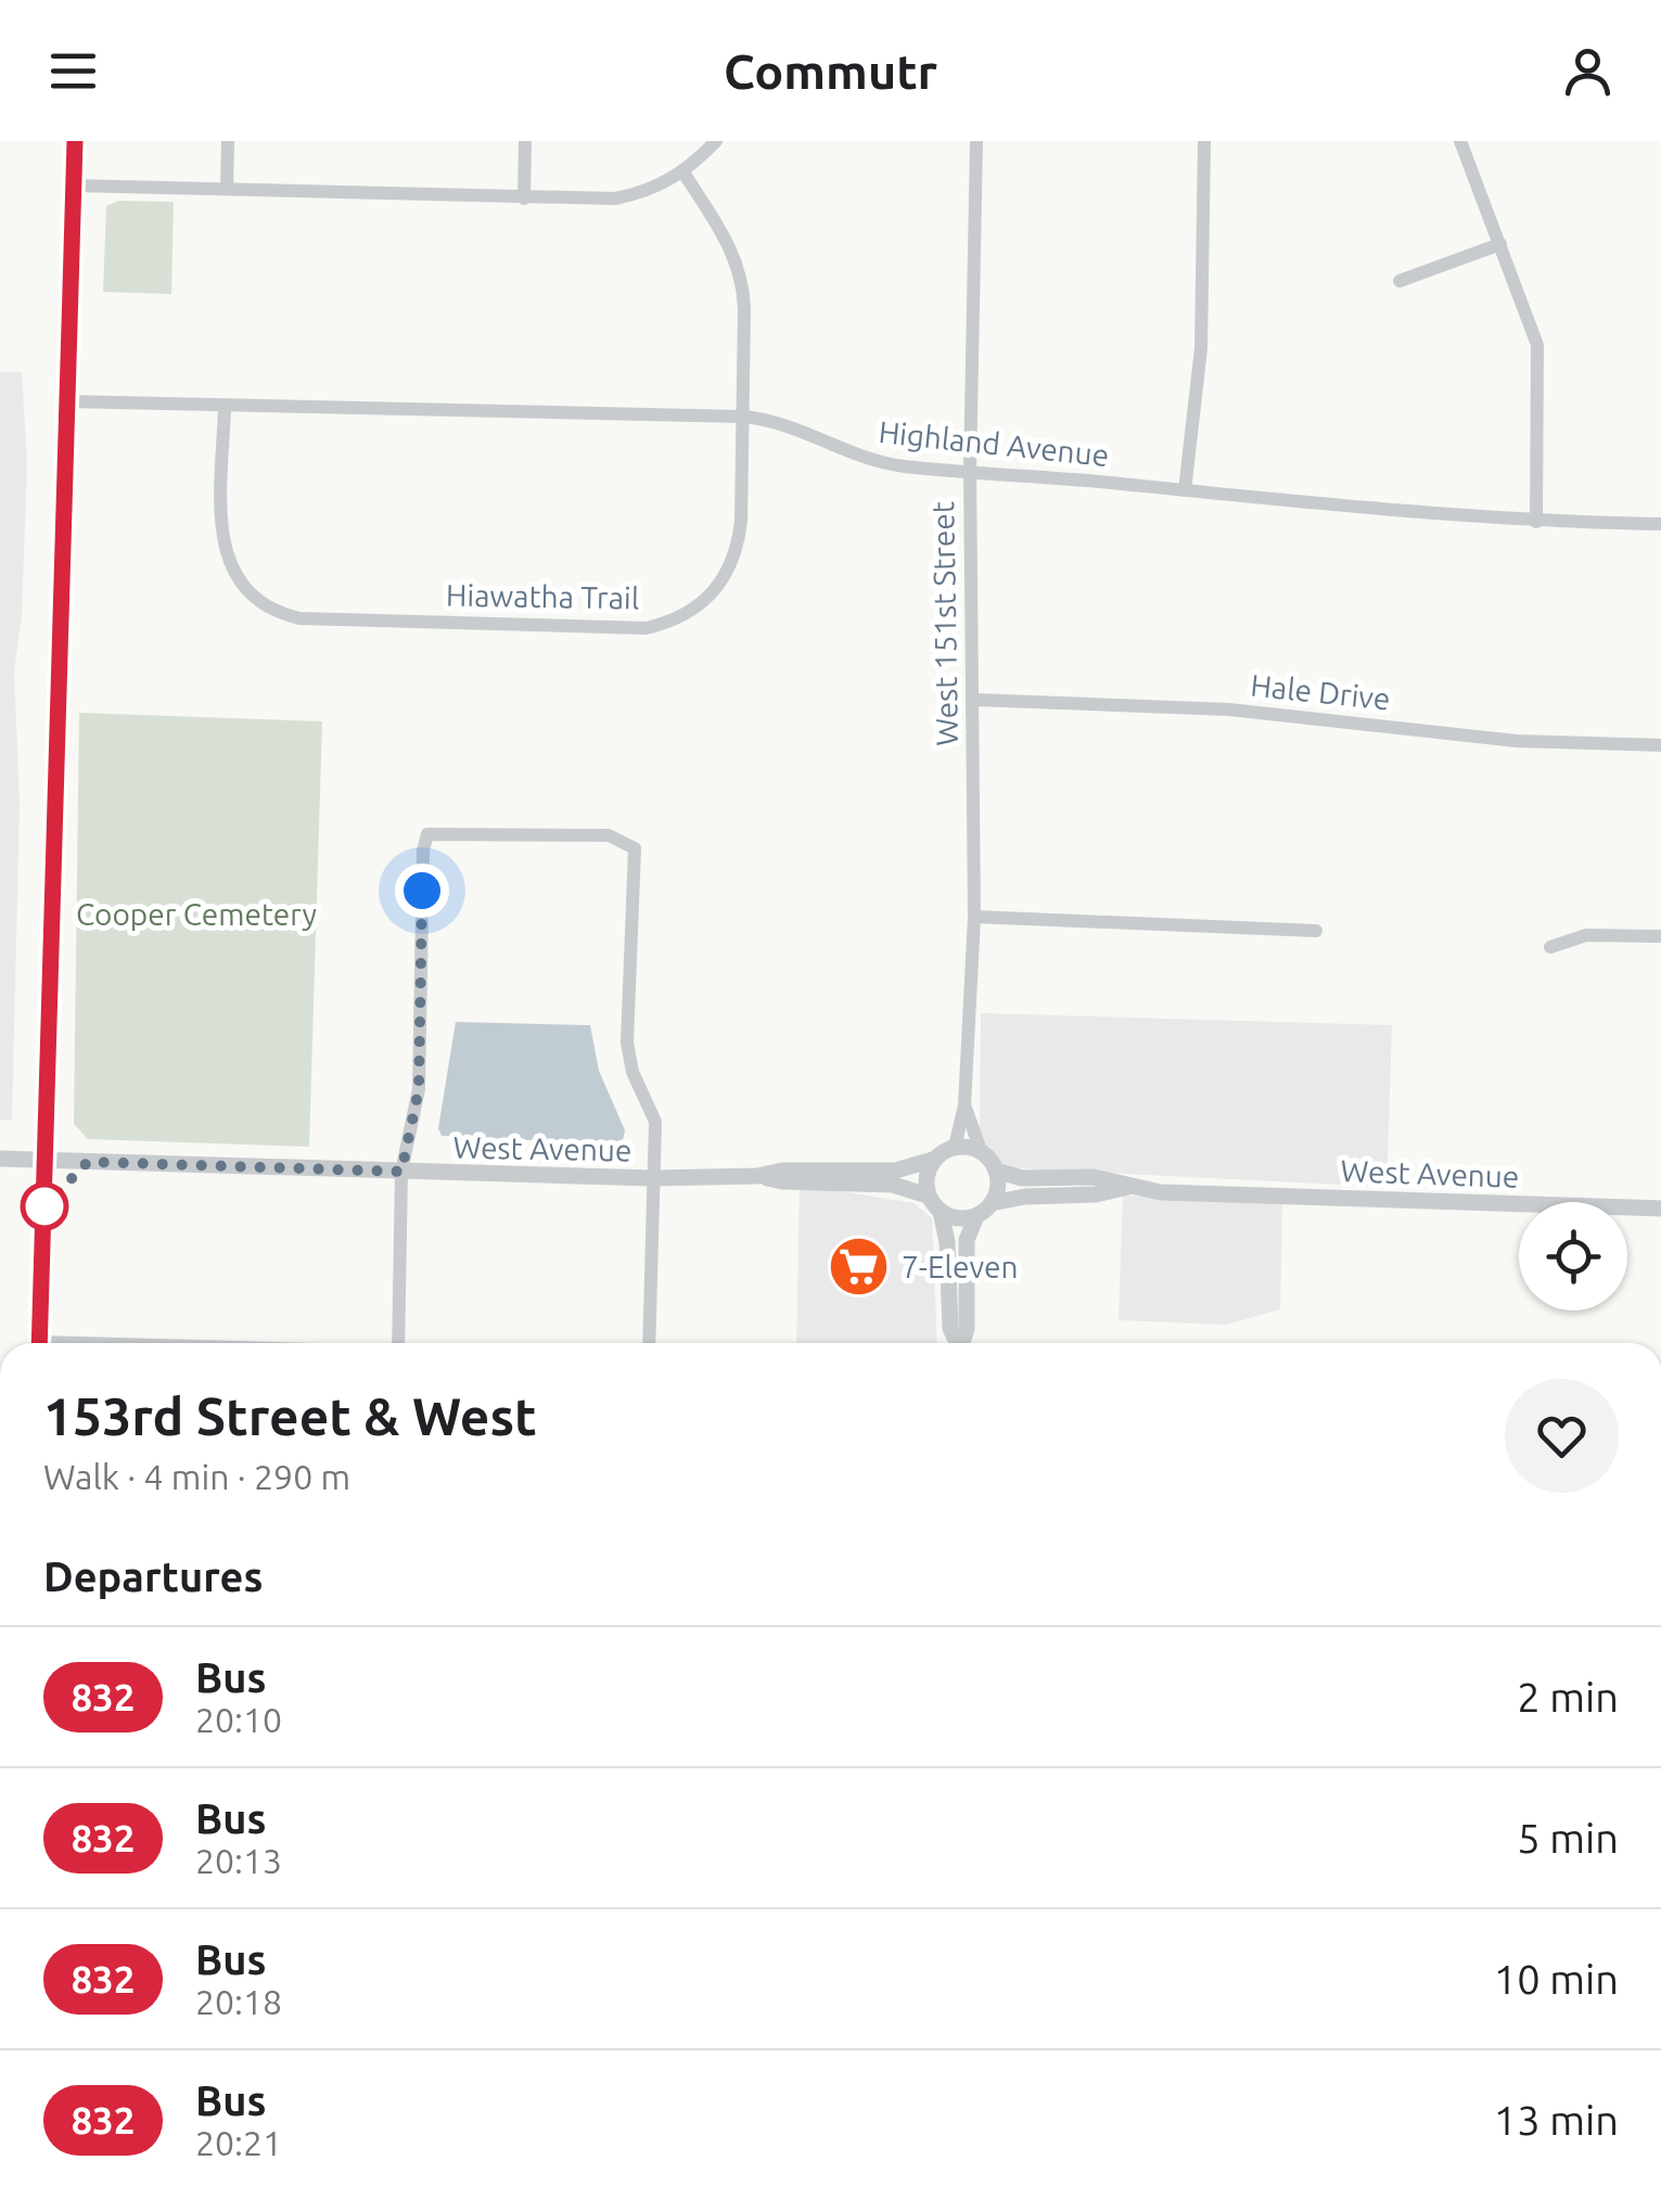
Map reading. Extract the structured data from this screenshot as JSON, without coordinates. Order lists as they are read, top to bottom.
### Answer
{
  "streets": {
    "street": [
      "Highland Avenue",
      "Hiawatha Trail",
      "West 151st Street",
      "Hale Drive",
      "West Avenue"
    ]
  },
  "crossings": [
    ["Highland Avenue", "Hiawatha Trail"],
    ["Highland Avenue", "West 151st Street"],
    ["West 151st Street", "Hale Drive"],
    ["West 151st Street", "West Avenue"]
  ],
  "parks": ["Cooper Cemetery"],
  "places": {
    "supermarket": ["7-Eleven"]
  },
  "lines": ["bus line 832"],
  "page": {
    "header": "Commutr",
    "heading": [
      ["153rd Street & West", "Walk · 4 min · 290 m"],
      "Departures"
    ],
    "list": [
      {
        "mark": "832",
        "name": "Bus",
        "note": "20:10",
        "value": "2 min"
      },
      {
        "mark": "832",
        "name": "Bus",
        "note": "20:13",
        "value": "5 min"
      },
      {
        "mark": "832",
        "name": "Bus",
        "note": "20:18",
        "value": "10 min"
      },
      {
        "mark": "832",
        "name": "Bus",
        "note": "20:21",
        "value": "13 min"
      }
    ]
  }
}
